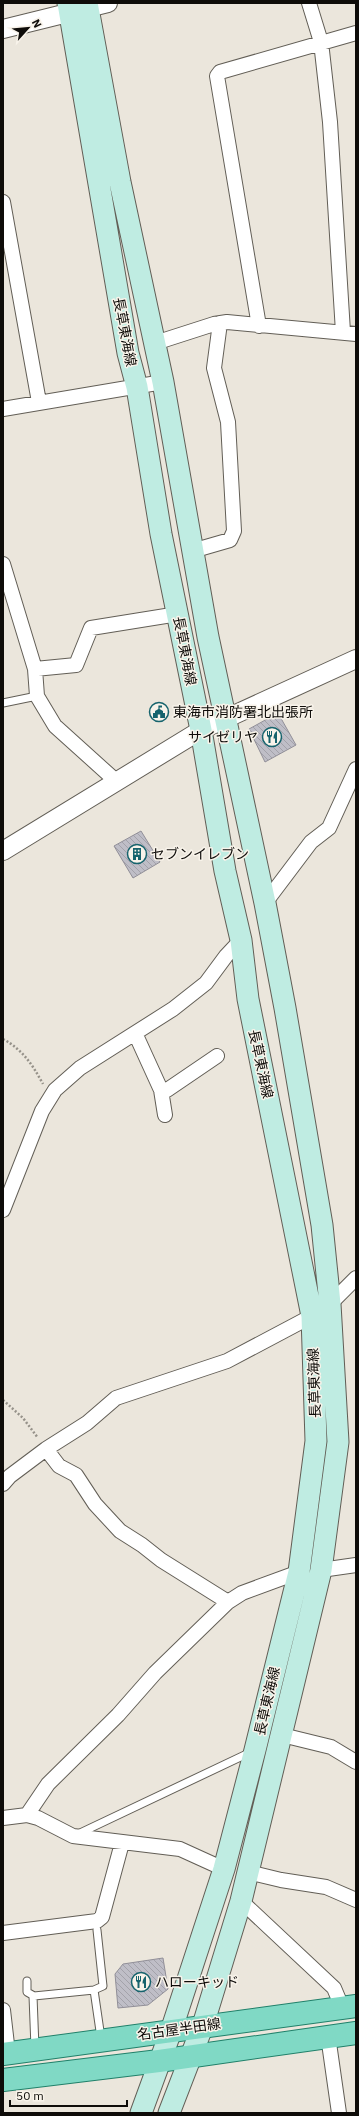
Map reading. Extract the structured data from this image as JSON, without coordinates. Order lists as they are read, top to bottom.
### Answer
{
  "streets": {
    "main road": ["長草東海線", "名古屋半田線"]
  },
  "crossings": [
    ["長草東海線", "名古屋半田線"]
  ],
  "places": {
    "public building": ["東海市消防署北出張所"],
    "restaurant": ["サイゼリヤ", "ハローキッド"],
    "building": ["セブンイレブン"]
  },
  "scale_bar": "50 m",
  "north": "top right"
}
